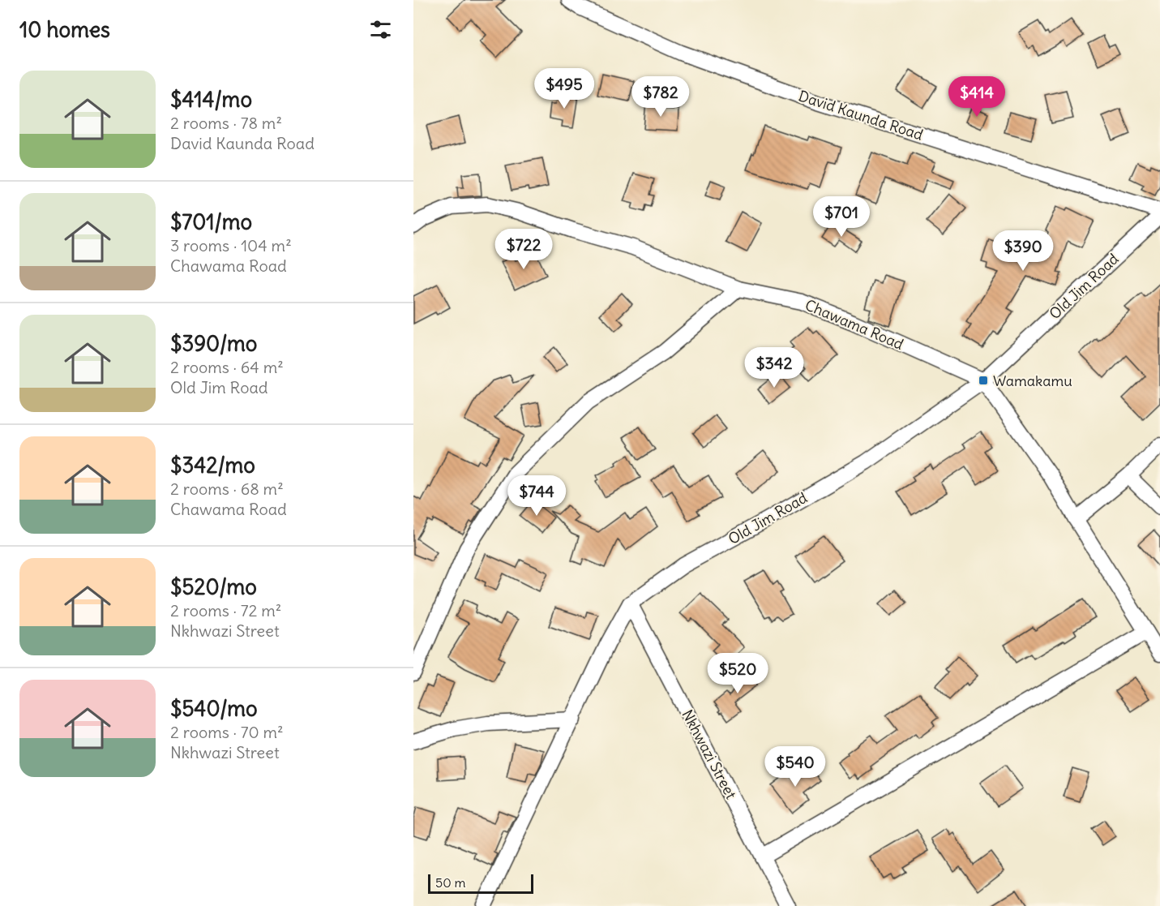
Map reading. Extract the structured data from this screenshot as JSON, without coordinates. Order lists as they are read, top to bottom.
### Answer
{
  "streets": {
    "street": [
      "David Kaunda Road",
      "Old Jim Road",
      "Chawama Road",
      "Nkhwazi Street"
    ]
  },
  "crossings": [
    ["Old Jim Road", "Chawama Road"],
    ["Old Jim Road", "Nkhwazi Street"]
  ],
  "places": {
    "transit": ["Wamakamu"]
  },
  "scale_bar": "50 m",
  "page": {
    "heading": "10 homes",
    "list": [
      {
        "name": "$414/mo",
        "note": "2 rooms · 78 m² · David Kaunda Road"
      },
      {
        "name": "$701/mo",
        "note": "3 rooms · 104 m² · Chawama Road"
      },
      {
        "name": "$390/mo",
        "note": "2 rooms · 64 m² · Old Jim Road"
      },
      {
        "name": "$342/mo",
        "note": "2 rooms · 68 m² · Chawama Road"
      },
      {
        "name": "$520/mo",
        "note": "2 rooms · 72 m² · Nkhwazi Street"
      },
      {
        "name": "$540/mo",
        "note": "2 rooms · 70 m² · Nkhwazi Street"
      }
    ],
    "price": [
      "$495",
      "$782",
      "$414",
      "$701",
      "$722",
      "$390",
      "$342",
      "$744",
      "$520",
      "$540"
    ],
    "scale": "50 m"
  }
}
